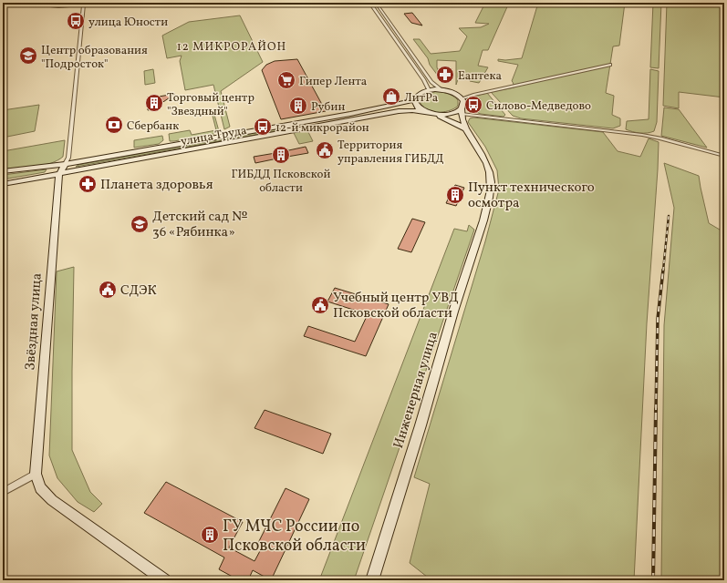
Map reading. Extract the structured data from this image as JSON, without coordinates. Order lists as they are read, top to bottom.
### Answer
{
  "streets": {
    "main road": ["улица Труда", "Звёздная улица", "Инженерная улица"]
  },
  "crossings": [
    ["улица Труда", "Звёздная улица"],
    ["улица Труда", "Инженерная улица"]
  ],
  "districts": ["12 МИКРОРАЙОН"],
  "places": {
    "bus stop": ["улица Юности", "Силово-Медведово", "12-й микрорайон"],
    "school or university": ["Центр образования \"Подросток\"", "Детский сад № 36 «Рябинка»"],
    "pharmacy": ["Еаптека", "Планета здоровья"],
    "supermarket": ["Гипер Лента"],
    "shop": ["ЛитРа"],
    "building": [
      "Торговый центр \"Звездный\"",
      "Рубин",
      "ГИБДД Псковской области",
      "Пункт технического осмотра",
      "ГУ МЧС России по Псковской области"
    ],
    "bank": ["Сбербанк"],
    "public building": ["Территория управления ГИБДД", "СДЭК", "Учебный центр УВД Псковской области"]
  }
}
